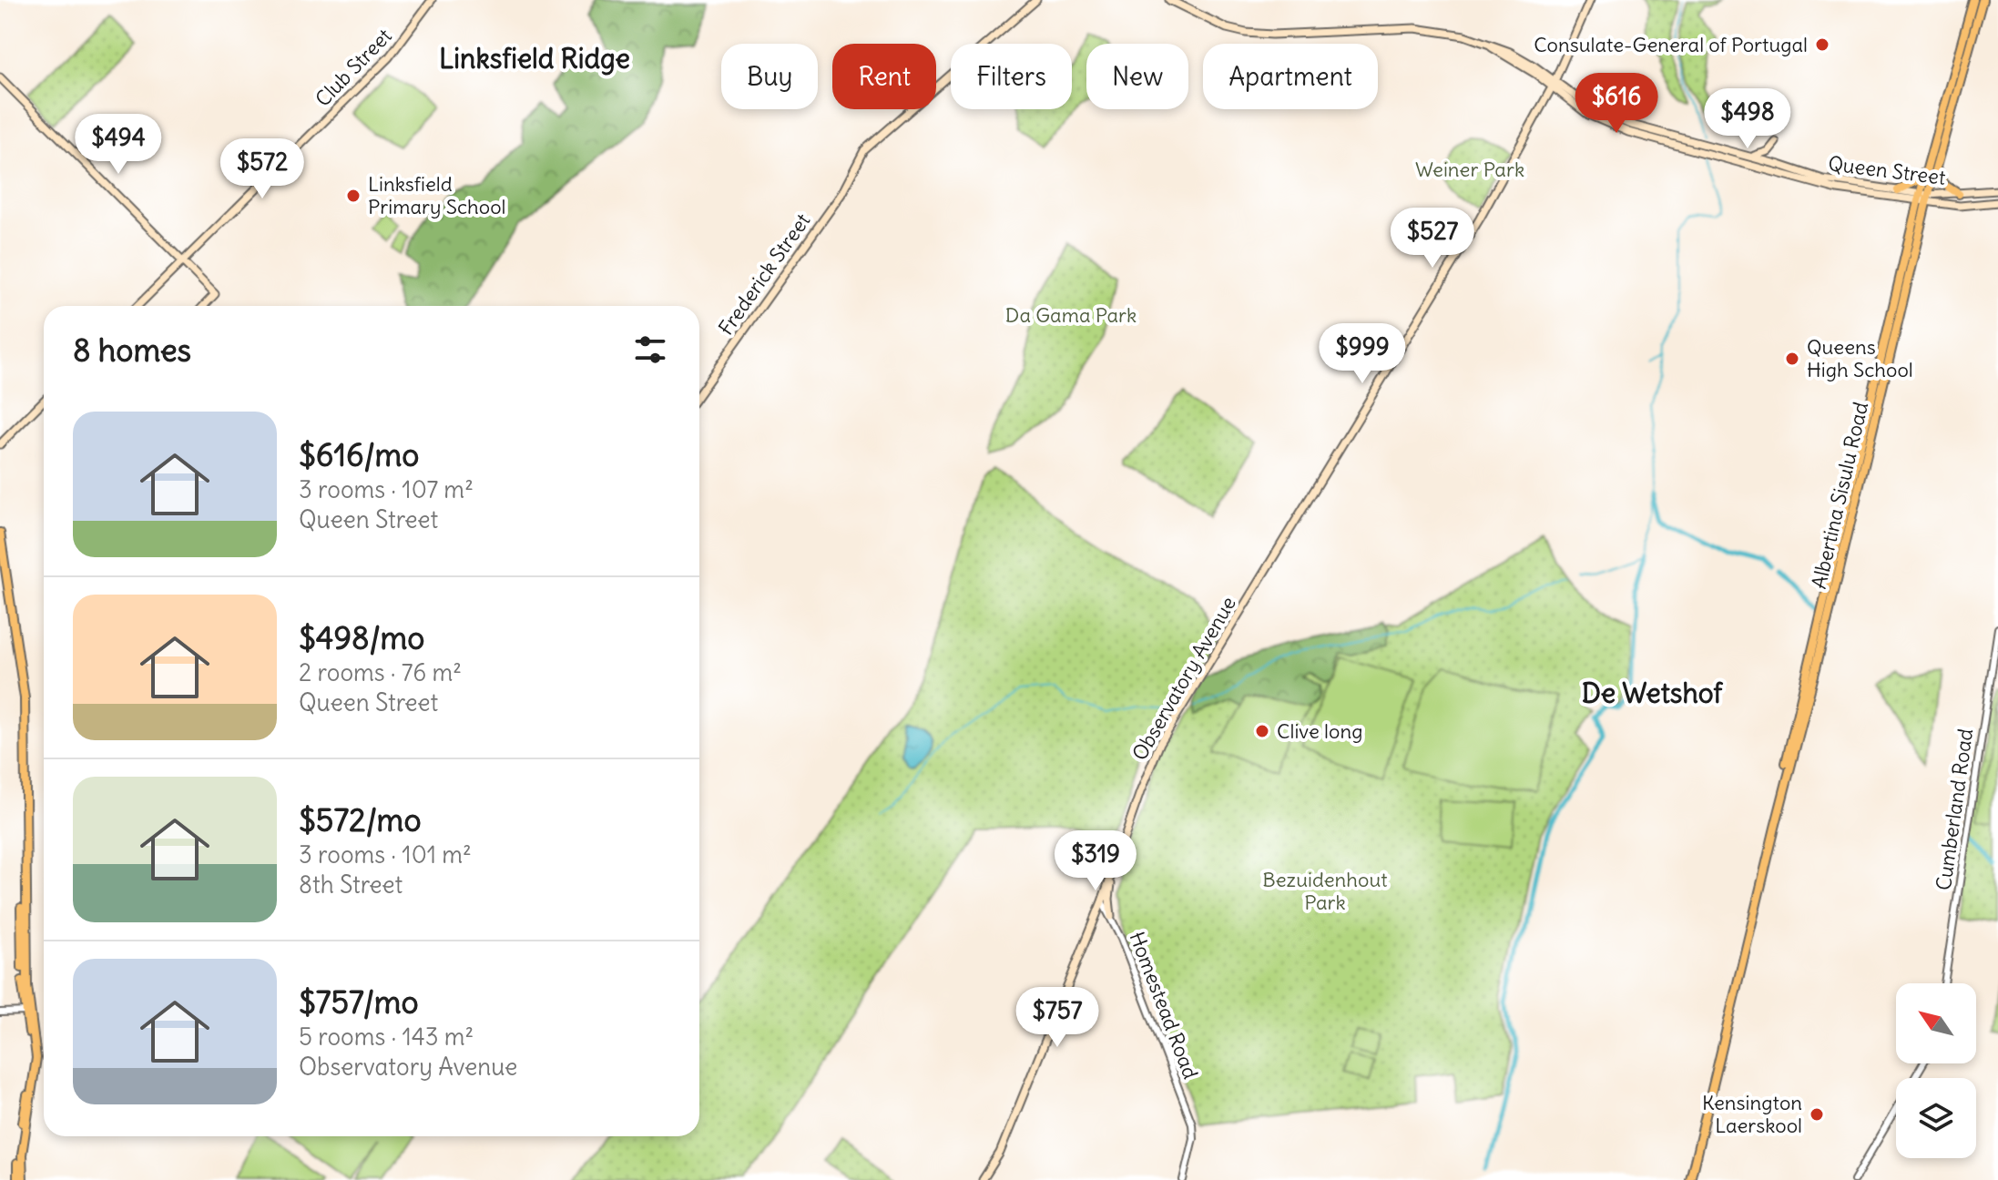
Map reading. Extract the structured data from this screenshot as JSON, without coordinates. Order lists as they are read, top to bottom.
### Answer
{
  "streets": {
    "main road": [
      "Club Street",
      "Queen Street",
      "Frederick Street",
      "Albertina Sisulu Road",
      "Observatory Avenue"
    ],
    "street": ["Cumberland Road", "Homestead Road"]
  },
  "crossings": [
    ["Queen Street", "Albertina Sisulu Road"],
    ["Queen Street", "Observatory Avenue"],
    ["Observatory Avenue", "Homestead Road"]
  ],
  "districts": ["Linksfield Ridge", "De Wetshof"],
  "parks": ["Weiner Park", "Da Gama Park", "Bezuidenhout Park"],
  "places": [
    "Consulate-General of Portugal",
    "Linksfield Primary School",
    "Queens High School",
    "Clive long",
    "Kensington Laerskool"
  ],
  "north": "top left",
  "page": {
    "chip": [
      "Buy",
      "Rent",
      "Filters",
      "New",
      "Apartment"
    ],
    "price": [
      "$616",
      "$498",
      "$494",
      "$572",
      "$527",
      "$999",
      "$319",
      "$757"
    ],
    "heading": "8 homes",
    "list": [
      {
        "name": "$616/mo",
        "note": "3 rooms · 107 m² · Queen Street"
      },
      {
        "name": "$498/mo",
        "note": "2 rooms · 76 m² · Queen Street"
      },
      {
        "name": "$572/mo",
        "note": "3 rooms · 101 m² · 8th Street"
      },
      {
        "name": "$757/mo",
        "note": "5 rooms · 143 m² · Observatory Avenue"
      }
    ]
  }
}
